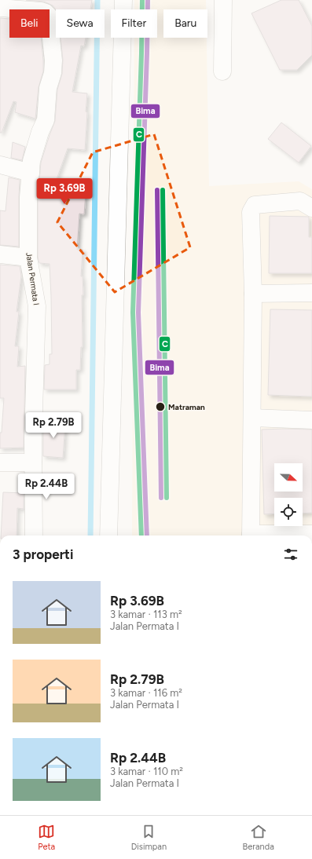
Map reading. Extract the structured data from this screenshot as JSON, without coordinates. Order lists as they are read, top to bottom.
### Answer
{
  "streets": {
    "street": ["Jalan Permata I"]
  },
  "places": ["Matraman"],
  "lines": ["transit line C", "transit line Bima"],
  "north": "right",
  "page": {
    "chip": [
      "Beli",
      "Sewa",
      "Filter",
      "Baru"
    ],
    "price": ["Rp 3.69B", "Rp 2.79B", "Rp 2.44B"],
    "heading": "3 properti",
    "list": [
      {
        "name": "Rp 3.69B",
        "note": "3 kamar · 113 m² · Jalan Permata I"
      },
      {
        "name": "Rp 2.79B",
        "note": "3 kamar · 116 m² · Jalan Permata I"
      },
      {
        "name": "Rp 2.44B",
        "note": "3 kamar · 110 m² · Jalan Permata I"
      }
    ],
    "tabs": ["Peta", "Disimpan", "Beranda"]
  }
}
